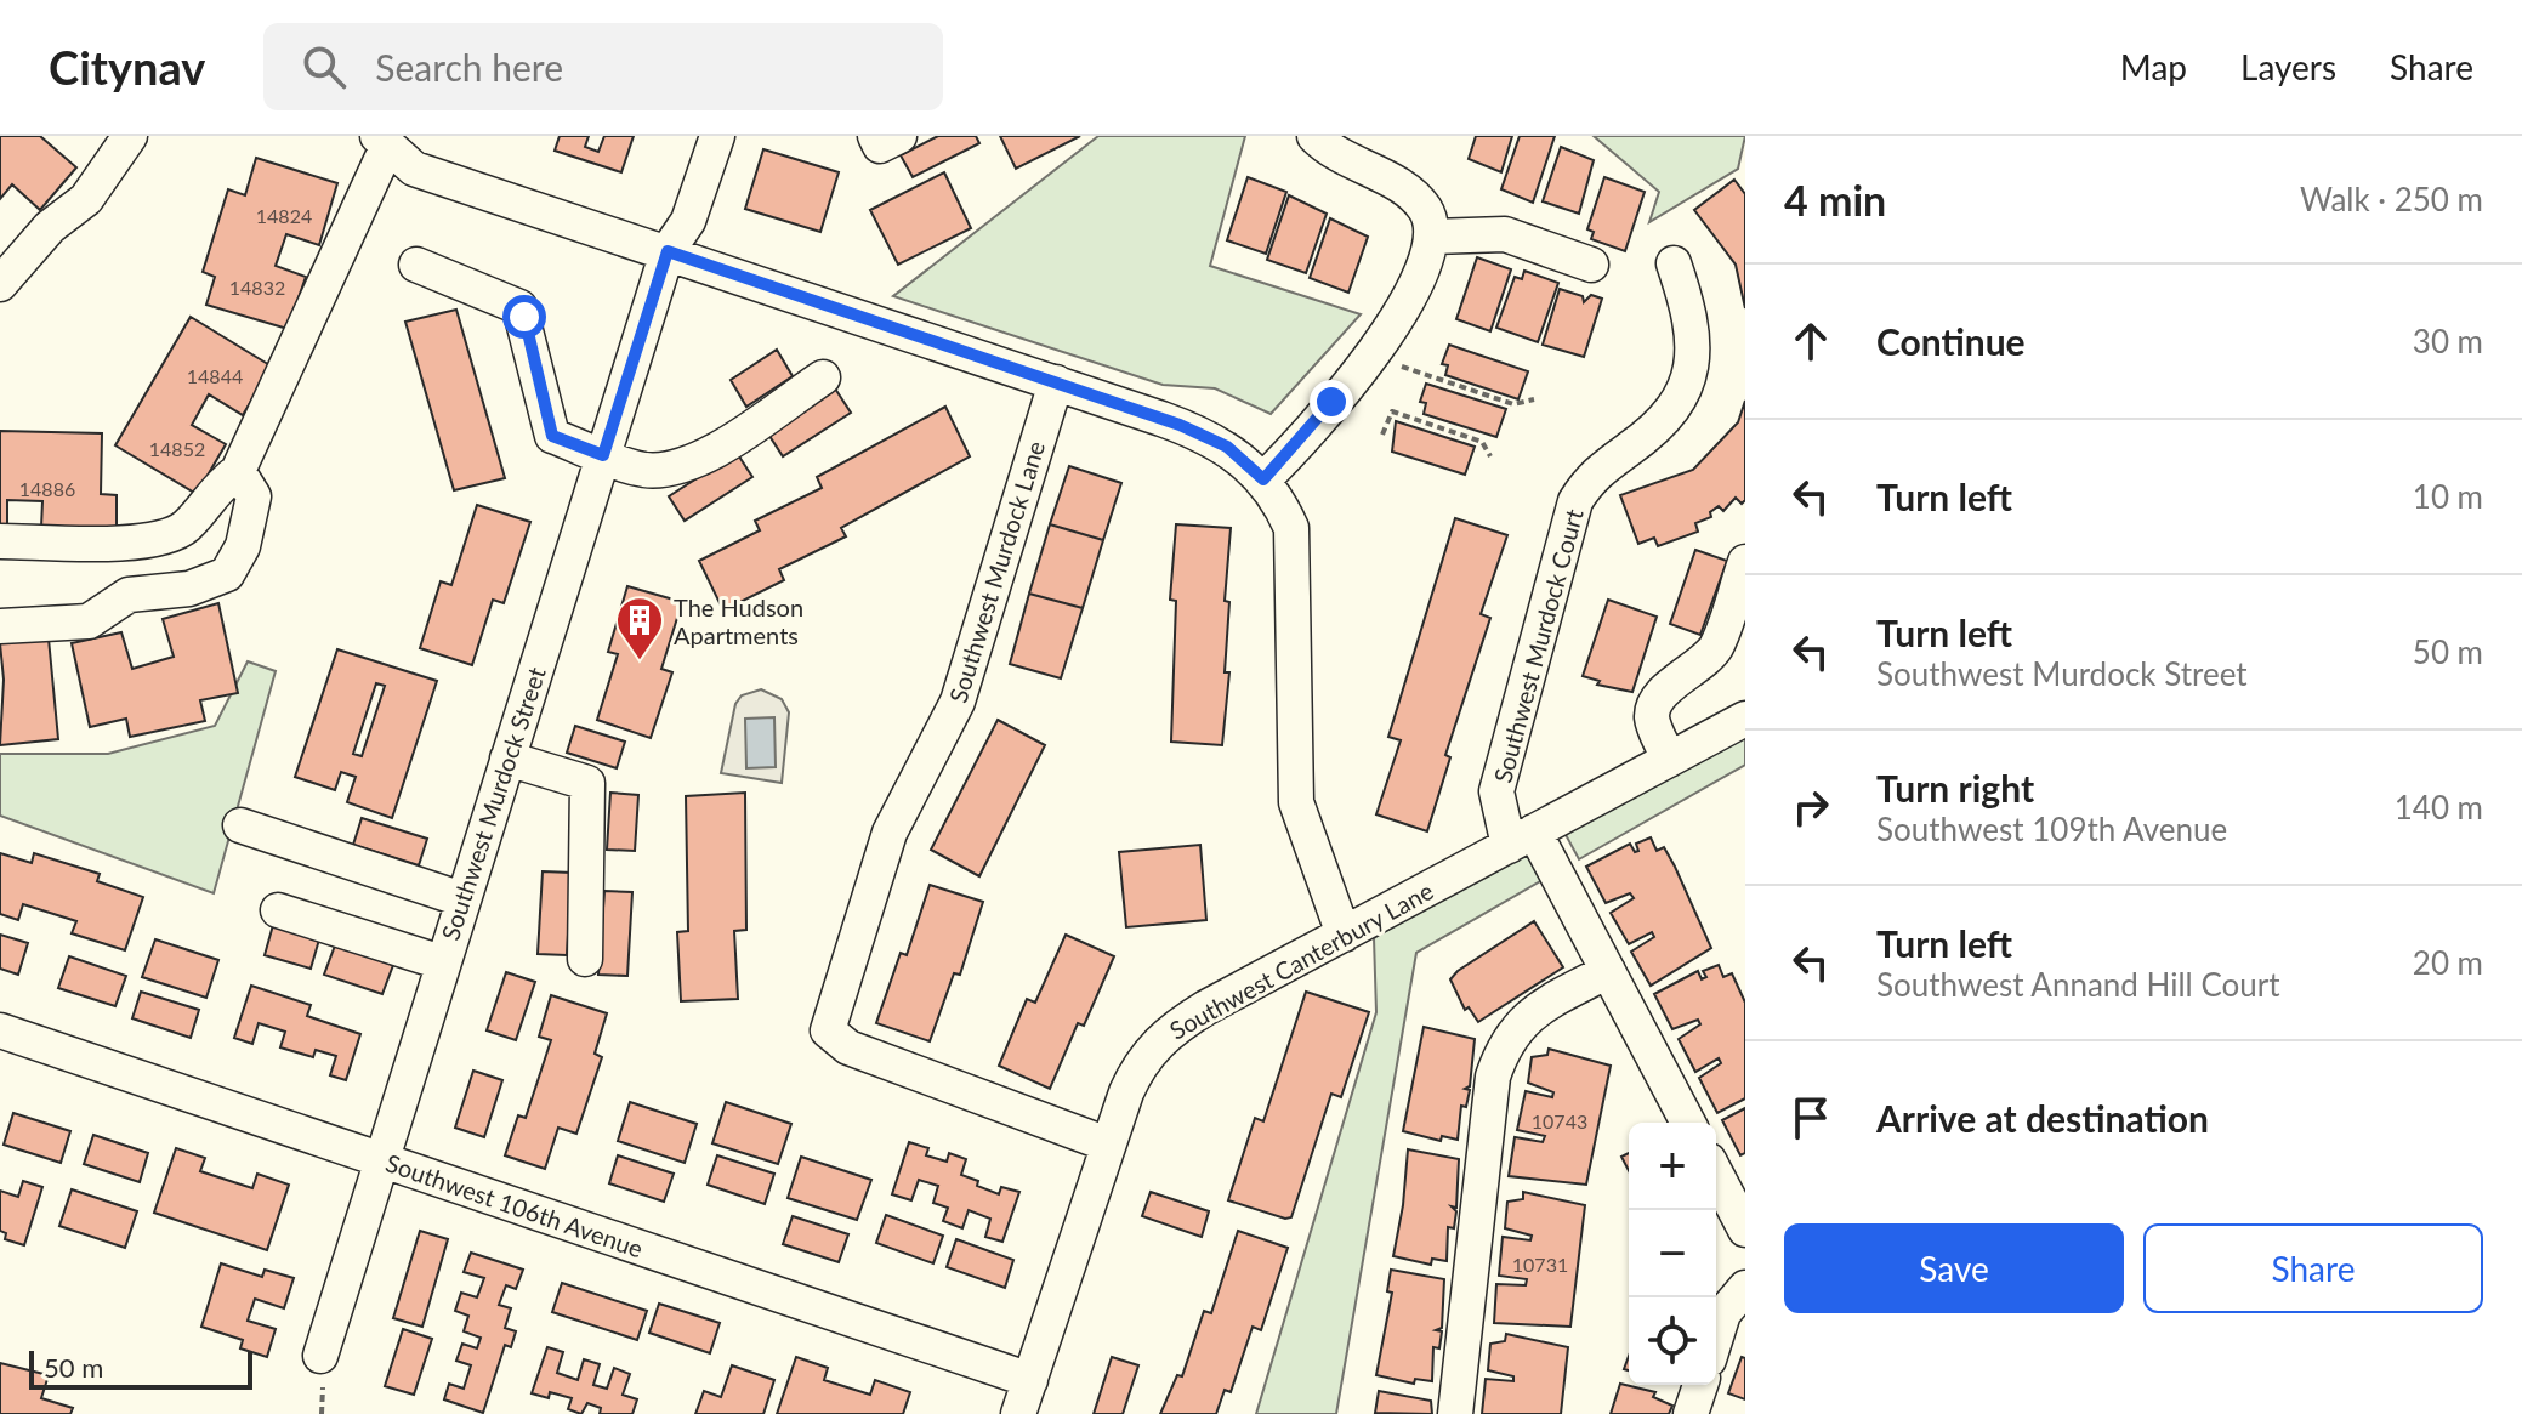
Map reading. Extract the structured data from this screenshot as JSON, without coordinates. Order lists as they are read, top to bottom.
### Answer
{
  "streets": {
    "street": [
      "Southwest Murdock Lane",
      "Southwest Murdock Court",
      "Southwest Murdock Street",
      "Southwest Canterbury Lane",
      "Southwest 106th Avenue"
    ]
  },
  "crossings": [
    ["Southwest Murdock Lane", "Southwest Canterbury Lane"],
    ["Southwest Murdock Court", "Southwest Canterbury Lane"],
    ["Southwest Murdock Street", "Southwest 106th Avenue"],
    ["Southwest Canterbury Lane", "Southwest 106th Avenue"]
  ],
  "places": {
    "building": ["The Hudson Apartments"]
  },
  "house_numbers": [
    "14824",
    "14832",
    "14844",
    "14852",
    "14886",
    "10743",
    "10731"
  ],
  "scale_bar": "50 m",
  "page": {
    "header": "Citynav",
    "search": "Search here",
    "nav": ["Map", "Layers", "Share"],
    "heading": ["4 min", "Walk · 250 m"],
    "list": [
      ["Continue", "30 m"],
      ["Turn left", "10 m"],
      ["Turn left", "Southwest Murdock Street", "50 m"],
      ["Turn right", "Southwest 109th Avenue", "140 m"],
      ["Turn left", "Southwest Annand Hill Court", "20 m"],
      "Arrive at destination"
    ],
    "map_buttons": ["+", "−"],
    "buttons": ["Save", "Share"],
    "scale": "50 m"
  }
}
